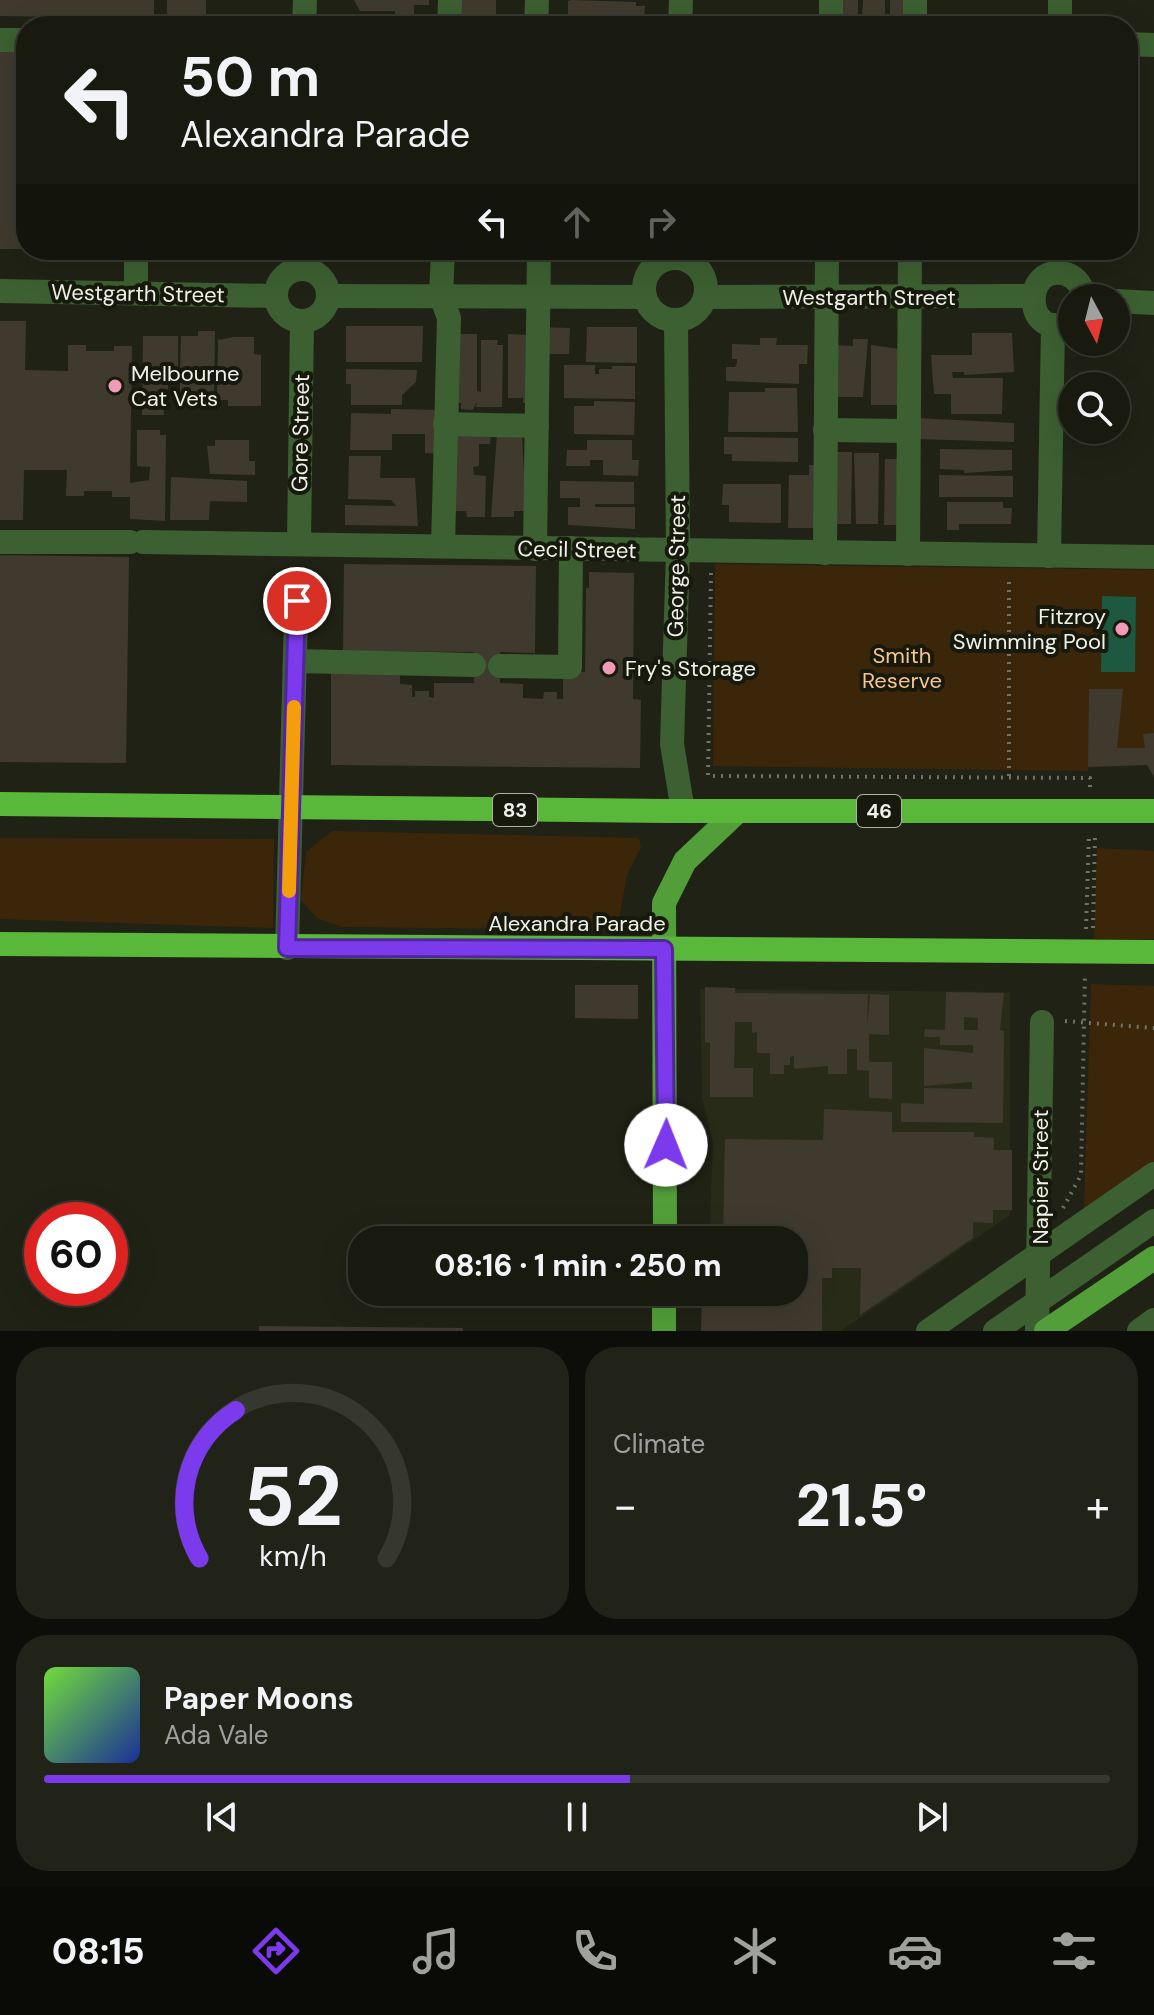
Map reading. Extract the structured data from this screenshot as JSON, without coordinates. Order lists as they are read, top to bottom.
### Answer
{
  "streets": {
    "highway": ["83", "46", "Alexandra Parade"],
    "street": [
      "Westgarth Street",
      "Gore Street",
      "Cecil Street",
      "George Street",
      "Napier Street"
    ]
  },
  "crossings": [
    ["Westgarth Street", "Gore Street"],
    ["Gore Street", "Cecil Street"],
    ["Cecil Street", "George Street"],
    ["George Street", "83"],
    ["83", "46"]
  ],
  "parks": ["Smith Reserve"],
  "places": ["Melbourne Cat Vets", "Fitzroy Swimming Pool", "Fry's Storage"],
  "north": "bottom",
  "page": {
    "turn": ["50 m", "Alexandra Parade"],
    "limit": "60",
    "trip": "08:16 · 1 min · 250 m",
    "tile": "Climate",
    "heat": ["−", "21.5°", "+"],
    "song": ["Paper Moons", "Ada Vale"],
    "tabs": "08:15",
    "gauge": ["52", "km/h"]
  }
}
